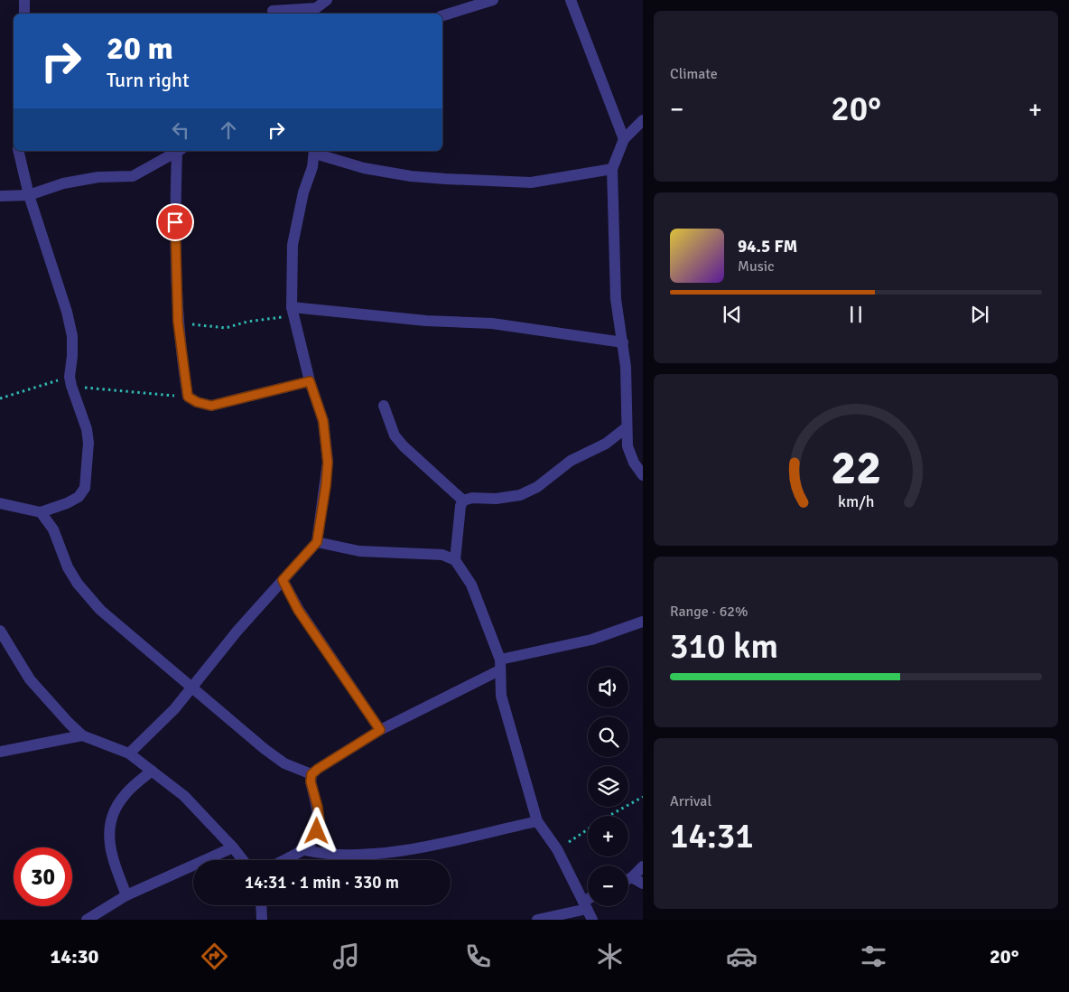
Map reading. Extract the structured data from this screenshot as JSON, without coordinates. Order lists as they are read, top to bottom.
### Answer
{
  "page": {
    "tile": [
      "Climate",
      ["Range · 62%", "310 km"],
      ["Arrival", "14:31"]
    ],
    "turn": ["20 m", "Turn right"],
    "heat": ["−", "20°", "+"],
    "song": ["94.5 FM", "Music"],
    "map_buttons": ["+", "−"],
    "limit": "30",
    "trip": "14:31 · 1 min · 330 m",
    "tabs": ["14:30", "20°"],
    "gauge": ["22", "km/h"]
  }
}
